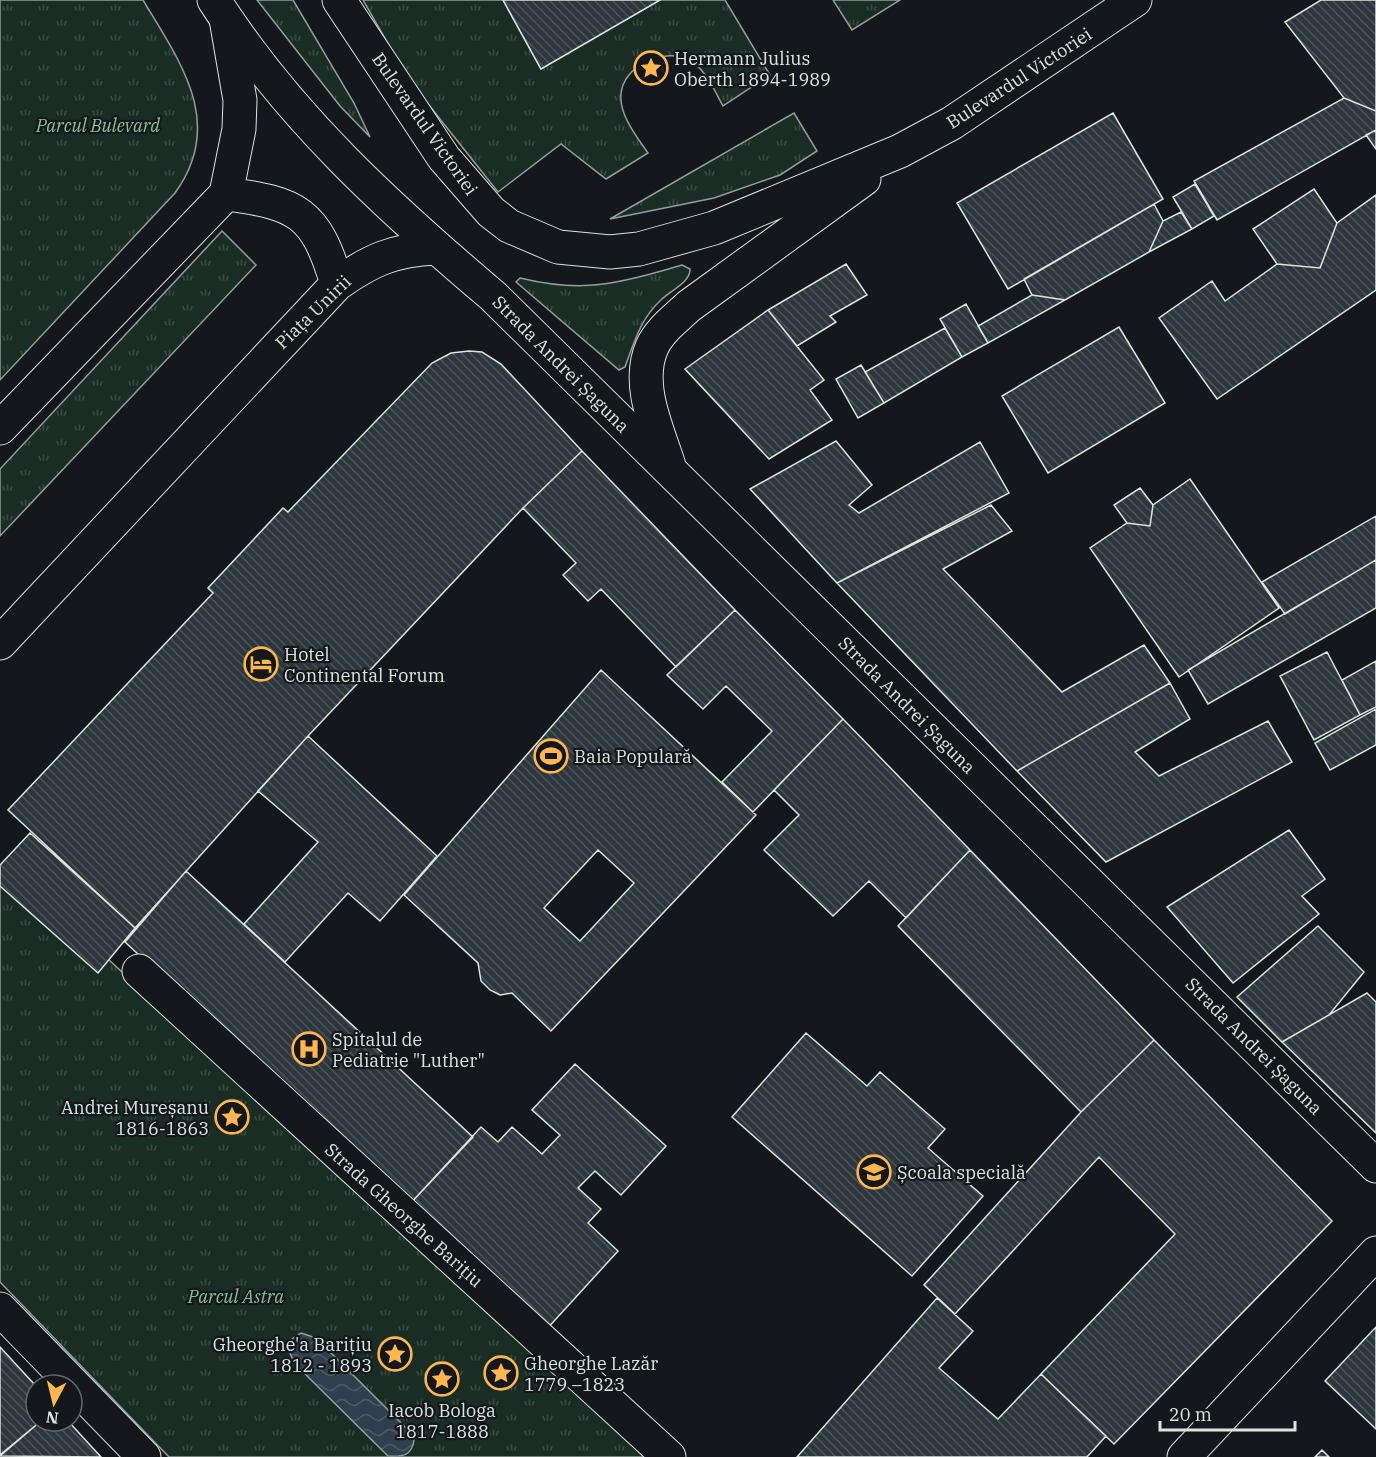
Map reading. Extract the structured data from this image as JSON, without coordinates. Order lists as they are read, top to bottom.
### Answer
{
  "streets": {
    "main road": [
      "Bulevardul Victoriei",
      "Piața Unirii",
      "Strada Andrei Șaguna",
      "Strada Gheorghe Barițiu"
    ]
  },
  "crossings": [
    ["Bulevardul Victoriei", "Strada Andrei Șaguna"],
    ["Piața Unirii", "Strada Andrei Șaguna"]
  ],
  "parks": ["Parcul Bulevard", "Parcul Astra"],
  "places": {
    "place": [
      "Hermann Julius Oberth 1894-1989",
      "Andrei Mureșanu 1816-1863",
      "Gheorghe'a Barițiu 1812 - 1893",
      "Gheorghe Lazăr 1779 –1823",
      "Iacob Bologa 1817-1888"
    ],
    "hotel": ["Hotel Continental Forum"],
    "sports": ["Baia Populară"],
    "hospital": ["Spitalul de Pediatrie \"Luther\""],
    "school or university": ["Școala specială"]
  },
  "scale_bar": "20 m",
  "north": "bottom"
}
